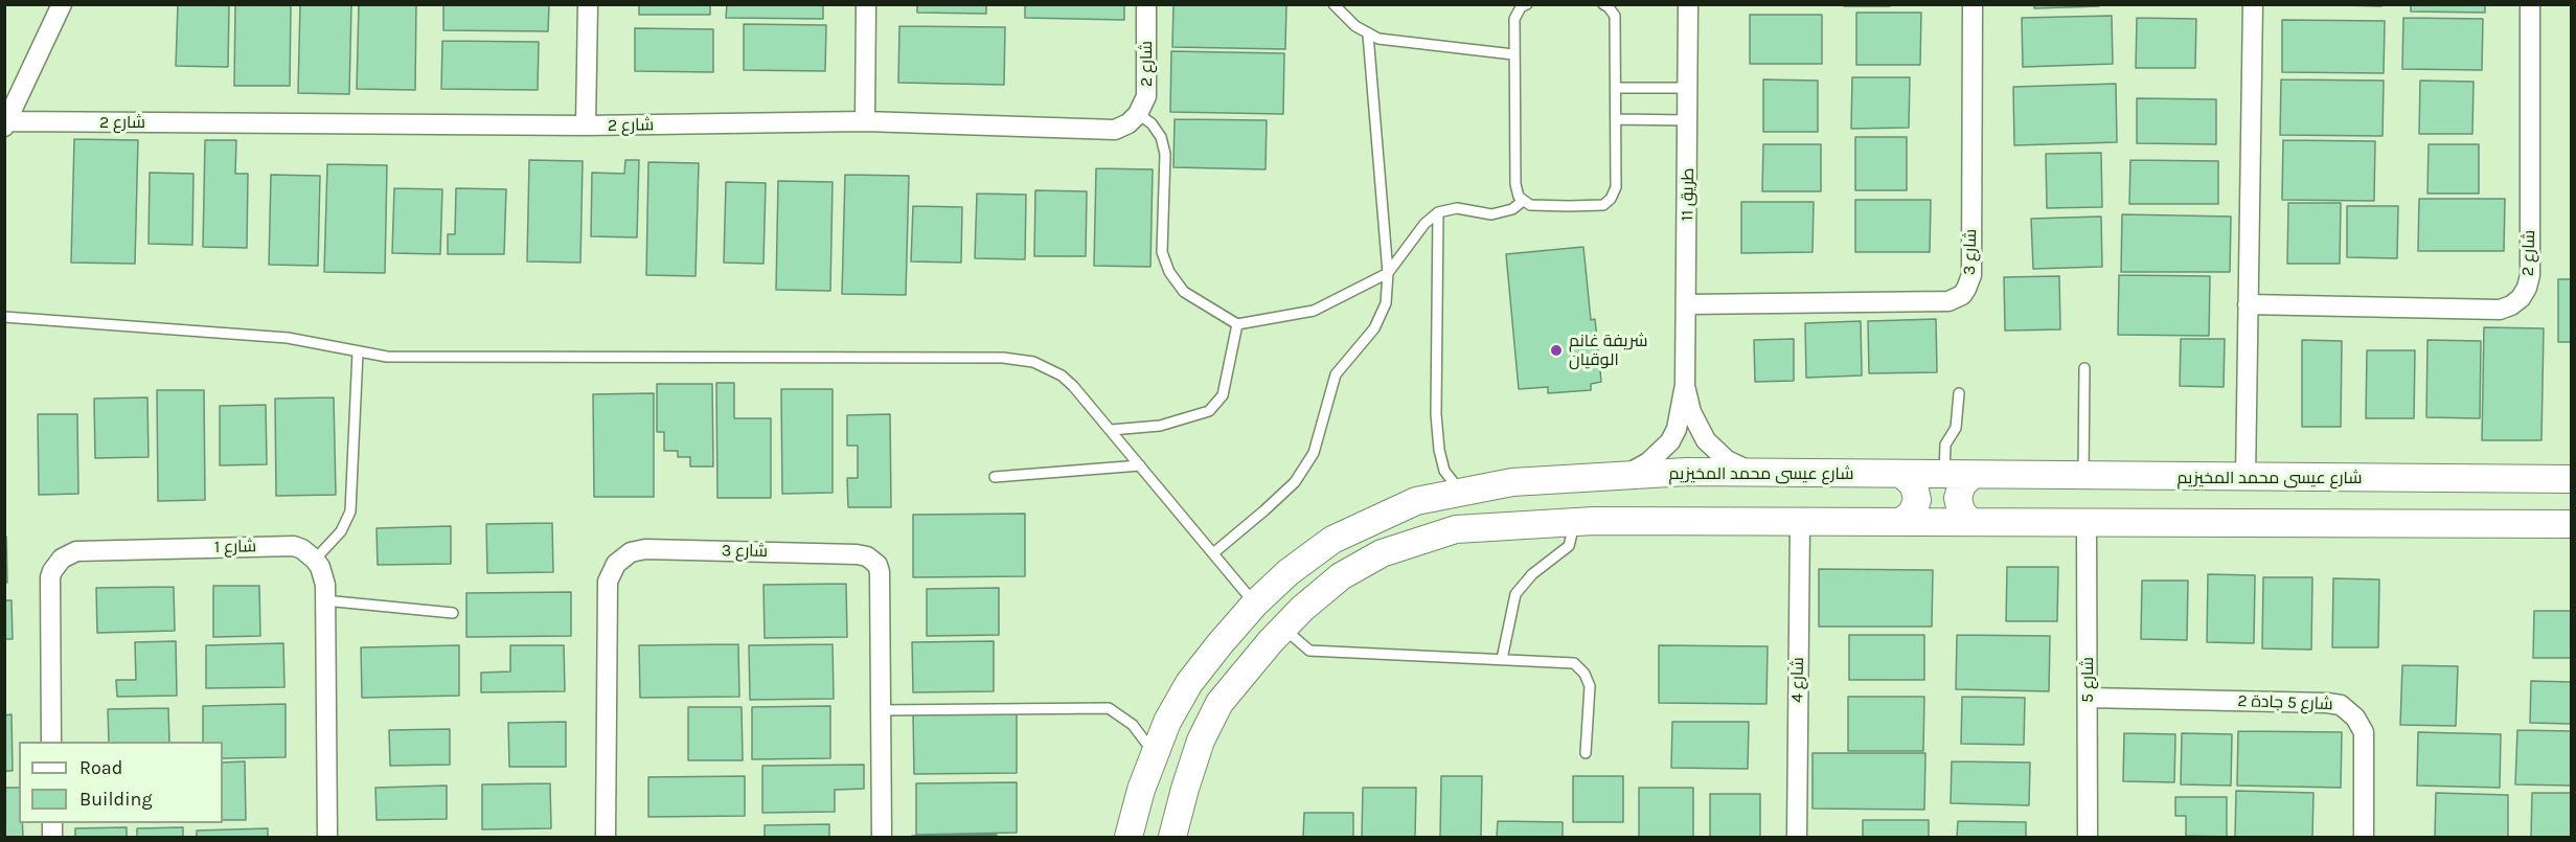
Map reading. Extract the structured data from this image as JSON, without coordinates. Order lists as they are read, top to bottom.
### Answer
{
  "streets": {
    "street": [
      "شارع 2",
      "طريق 11",
      "شارع 3",
      "شارع عيسى محمد المخيزيم",
      "شارع 1",
      "شارع 4",
      "شارع 5",
      "شارع 5 جادة 2"
    ]
  },
  "crossings": [
    ["طريق 11", "شارع 3"],
    ["طريق 11", "شارع عيسى محمد المخيزيم"],
    ["شارع 5", "شارع 5 جادة 2"]
  ],
  "places": ["شريفة غانم الوقيان"],
  "legend": ["Road", "Building"]
}
